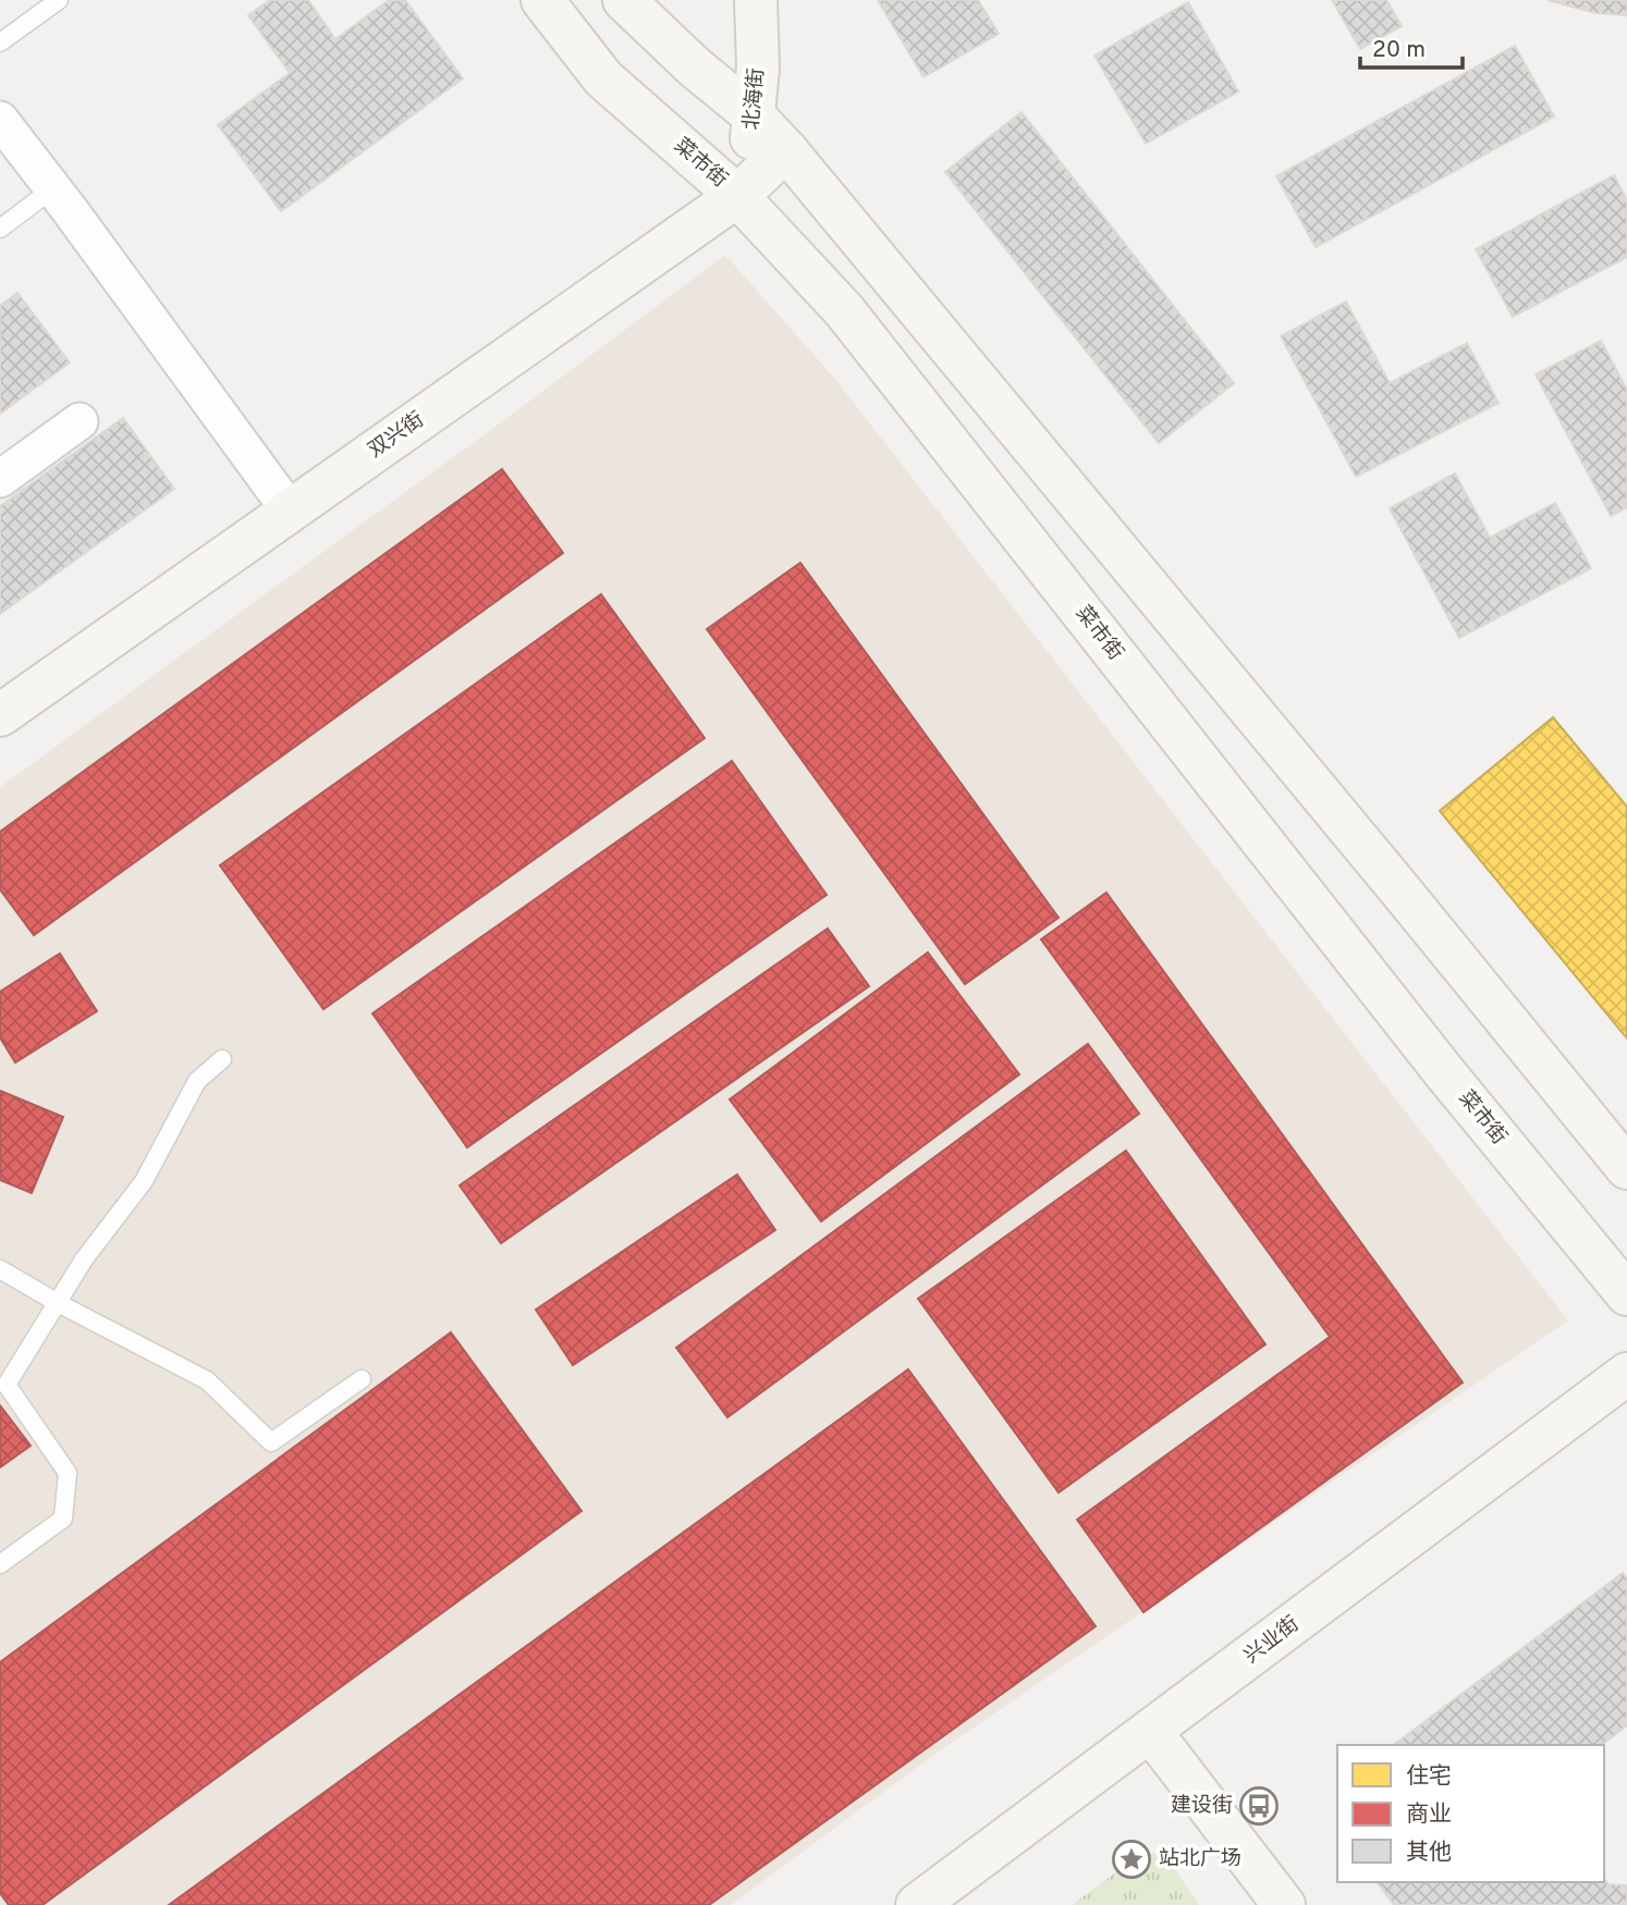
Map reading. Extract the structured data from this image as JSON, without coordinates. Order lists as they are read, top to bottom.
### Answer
{
  "streets": {
    "main road": [
      "北海街",
      "菜市街",
      "双兴街",
      "兴业街"
    ]
  },
  "crossings": [
    ["北海街", "菜市街"],
    ["北海街", "双兴街"],
    ["菜市街", "双兴街"]
  ],
  "places": {
    "bus stop": ["建设街"],
    "place": ["站北广场"]
  },
  "legend": ["住宅", "商业", "其他"],
  "scale_bar": "20 m"
}
